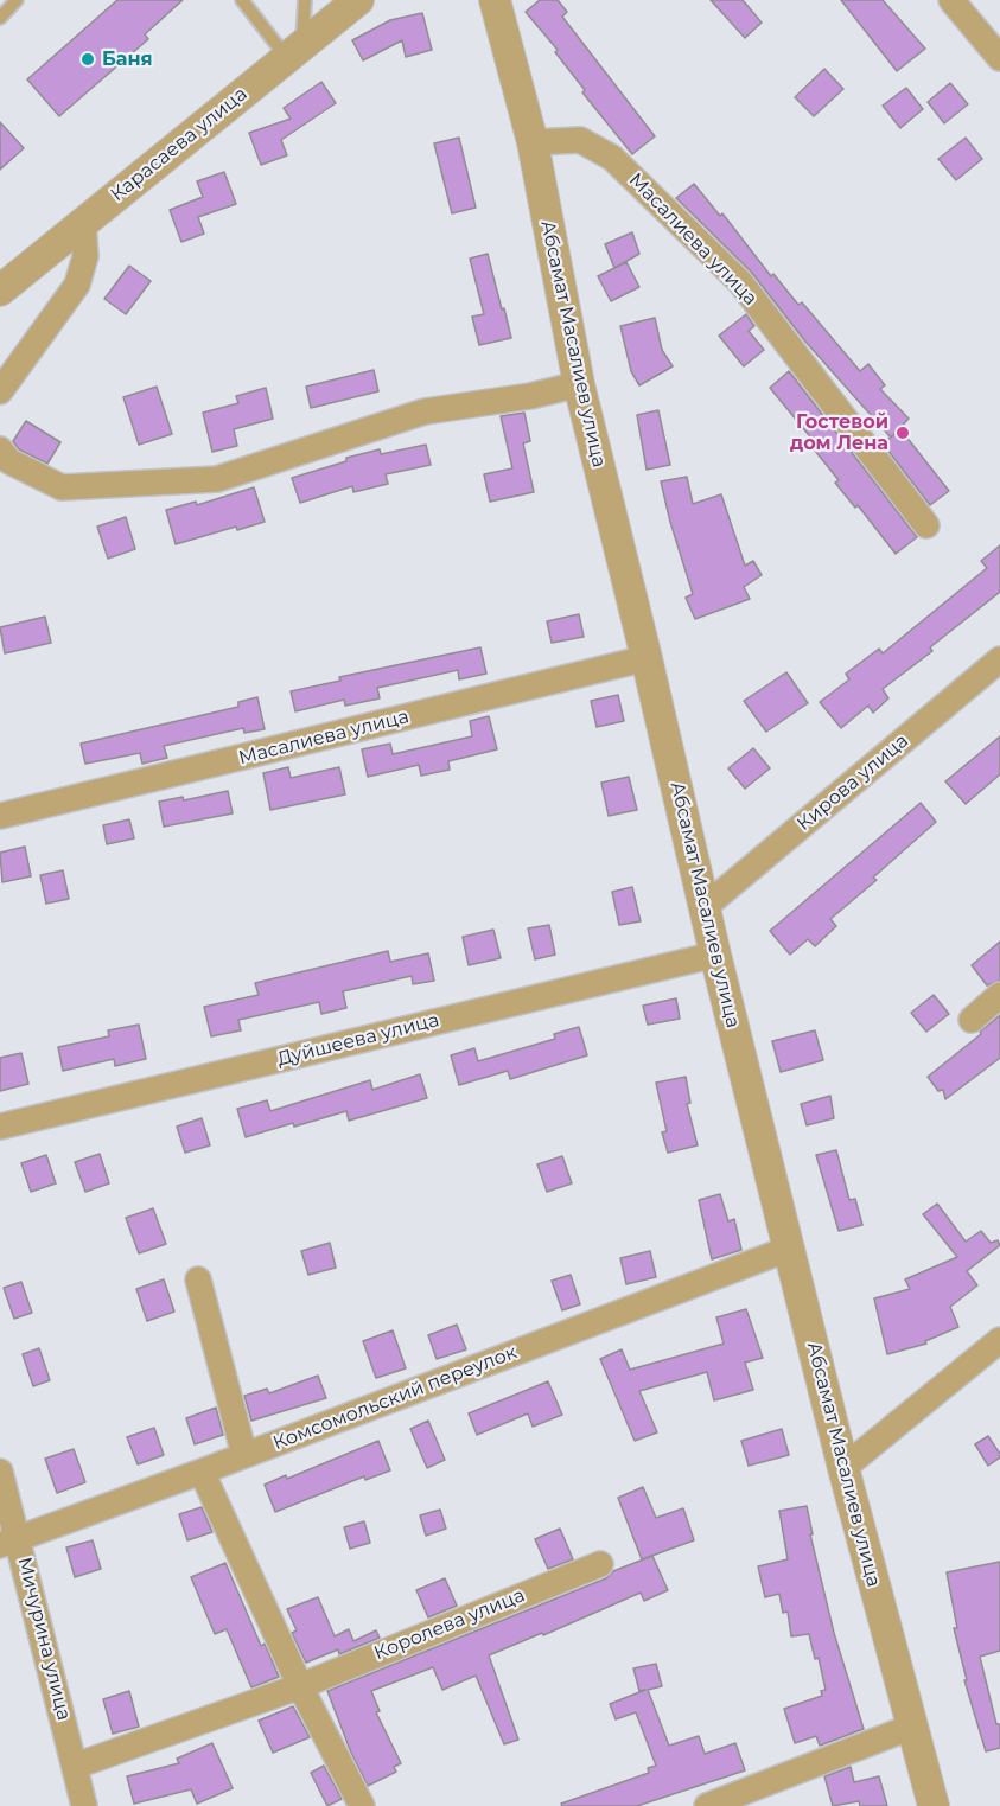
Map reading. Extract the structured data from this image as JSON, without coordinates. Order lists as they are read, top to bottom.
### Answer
{
  "streets": {
    "street": [
      "Карасаева улица",
      "Масалиева улица",
      "Абсамат Масалиев улица",
      "Кирова улица",
      "Дуйшеева улица",
      "Комсомольский переулок",
      "Королева улица",
      "Мичурина улица"
    ]
  },
  "crossings": [
    ["Масалиева улица", "Абсамат Масалиев улица"],
    ["Абсамат Масалиев улица", "Кирова улица"],
    ["Абсамат Масалиев улица", "Дуйшеева улица"],
    ["Абсамат Масалиев улица", "Комсомольский переулок"],
    ["Комсомольский переулок", "Мичурина улица"],
    ["Королева улица", "Мичурина улица"]
  ],
  "places": ["Баня", "Гостевой дом Лена"]
}
